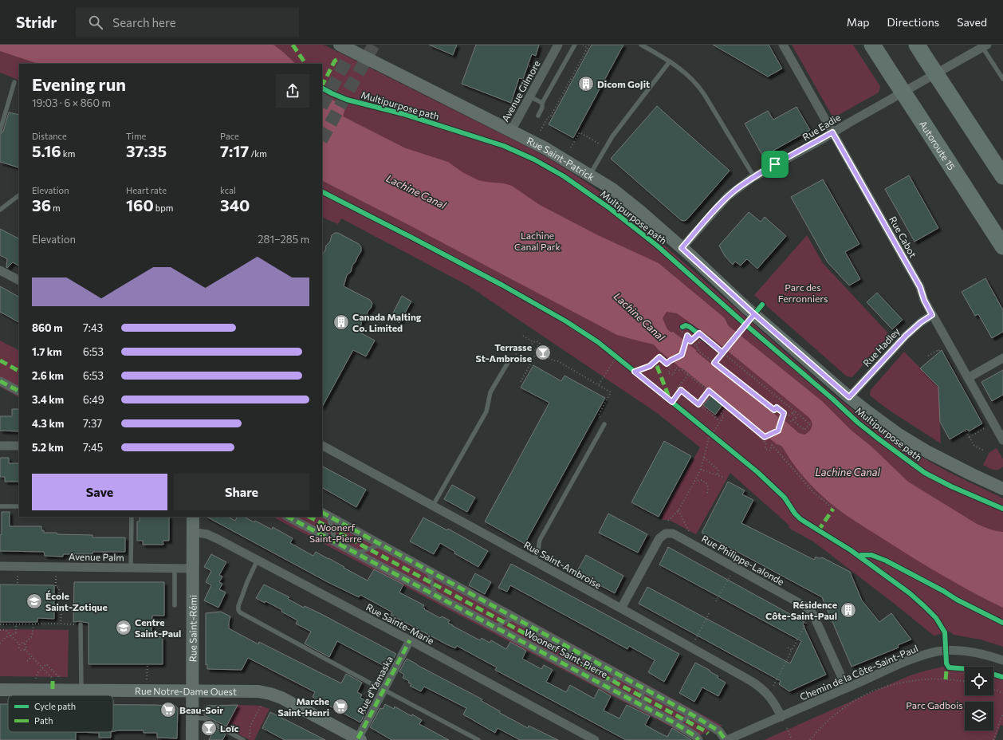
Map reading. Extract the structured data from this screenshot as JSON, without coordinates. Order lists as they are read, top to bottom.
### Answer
{
  "streets": {
    "highway": ["Autoroute 15"],
    "main road": ["Rue Saint-Patrick", "Rue Saint-Rémi", "Rue Notre-Dame Ouest"],
    "street": [
      "Avenue Gilmore",
      "Rue Eadie",
      "Rue Cabot",
      "Rue Hadley",
      "Avenue Palm",
      "Rue Philippe-Lalonde",
      "Rue Saint-Ambroise",
      "Rue Sainte-Marie",
      "Woonerf Saint-Pierre",
      "Chemin de la Côte-Saint-Paul",
      "Rue d'Yamaska"
    ],
    "cycle path": ["Multipurpose path"]
  },
  "crossings": [
    ["Avenue Gilmore", "Rue Saint-Patrick"],
    ["Rue Eadie", "Rue Saint-Patrick"],
    ["Rue Eadie", "Rue Cabot"],
    ["Rue Saint-Patrick", "Rue Hadley"],
    ["Rue Cabot", "Rue Hadley"],
    ["Avenue Palm", "Rue Saint-Rémi"],
    ["Rue Philippe-Lalonde", "Rue Saint-Ambroise"],
    ["Rue Philippe-Lalonde", "Chemin de la Côte-Saint-Paul"],
    ["Rue Saint-Ambroise", "Chemin de la Côte-Saint-Paul"],
    ["Rue Sainte-Marie", "Rue Saint-Rémi"],
    ["Rue Sainte-Marie", "Rue d'Yamaska"],
    ["Rue Saint-Rémi", "Rue Notre-Dame Ouest"],
    ["Woonerf Saint-Pierre", "Chemin de la Côte-Saint-Paul"],
    ["Rue d'Yamaska", "Rue Notre-Dame Ouest"]
  ],
  "water": ["Lachine Canal"],
  "parks": [
    "Lachine Canal Park",
    "Parc des Ferronniers",
    "Woonerf Saint-Pierre",
    "Parc Gadbois"
  ],
  "places": {
    "building": ["Dicom GoJit", "Canada Malting Co. Limited", "Résidence Côte-Saint-Paul"],
    "bar": ["Terrasse St-Ambroise", "Loïc"],
    "school or university": ["École Saint-Zotique", "Centre Saint-Paul"],
    "supermarket": ["Marche Saint-Henri", "Beau-Soir"]
  },
  "legend": ["Cycle path", "Path"],
  "page": {
    "header": "Stridr",
    "search": "Search here",
    "nav": ["Map", "Directions", "Saved"],
    "heading": ["Evening run", "19:03 · 6 × 860 m"],
    "stats": [
      ["Distance", "5.16 km"],
      ["Time", "37:35"],
      ["Pace", "7:17 /km"],
      ["Elevation", "36 m"],
      ["Heart rate", "160 bpm"],
      ["kcal", "340"]
    ],
    "chart": ["Elevation", "281–285 m"],
    "list": [
      {
        "name": "860 m",
        "note": "7:43"
      },
      {
        "name": "1.7 km",
        "note": "6:53"
      },
      {
        "name": "2.6 km",
        "note": "6:53"
      },
      {
        "name": "3.4 km",
        "note": "6:49"
      },
      {
        "name": "4.3 km",
        "note": "7:37"
      },
      {
        "name": "5.2 km",
        "note": "7:45"
      }
    ],
    "buttons": ["Save", "Share"]
  }
}
